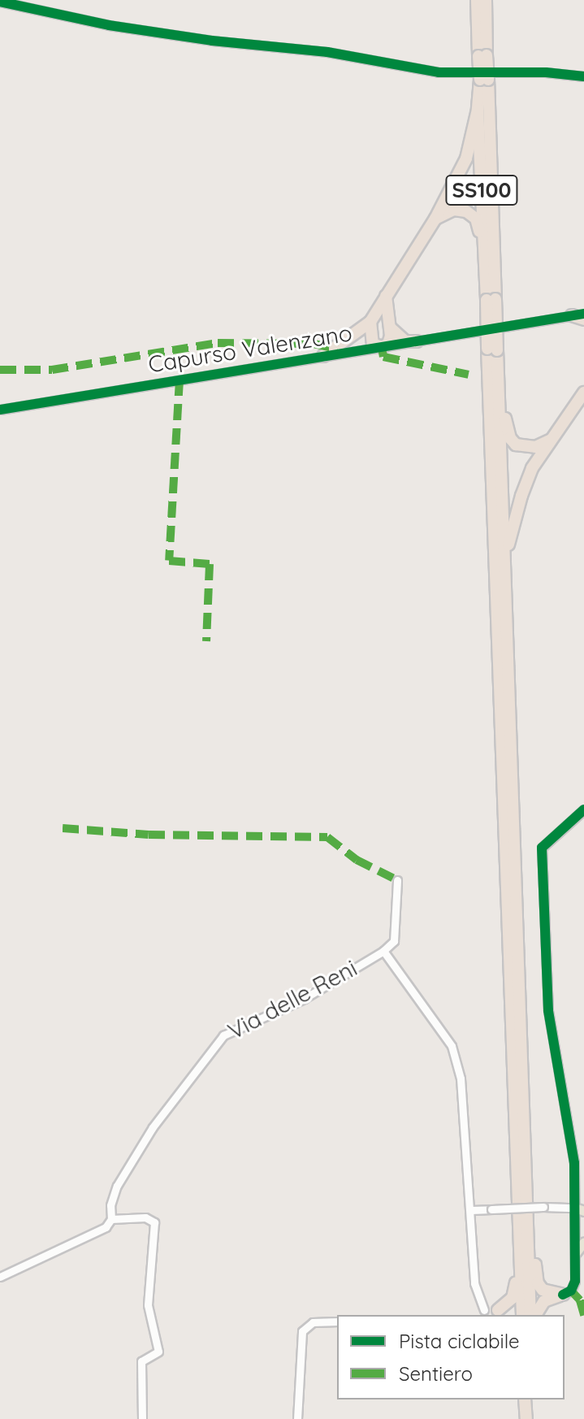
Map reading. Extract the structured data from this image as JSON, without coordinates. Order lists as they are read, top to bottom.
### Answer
{
  "streets": {
    "highway": ["SS100"],
    "street": ["Capurso Valenzano", "Via delle Reni"]
  },
  "crossings": [
    ["SS100", "Capurso Valenzano"]
  ],
  "legend": ["Pista ciclabile", "Sentiero"]
}
